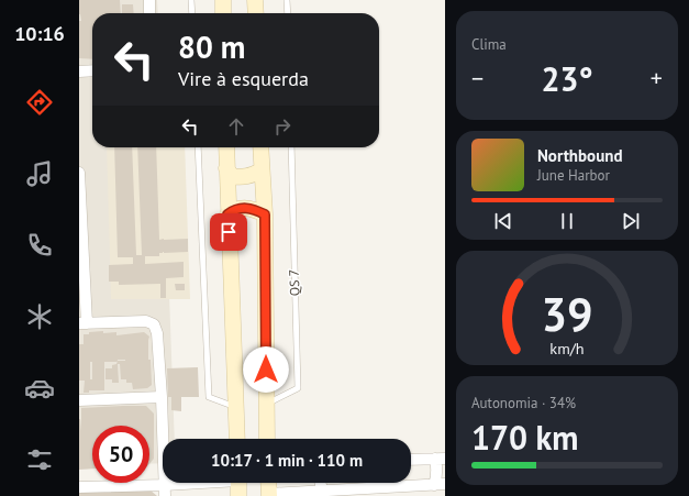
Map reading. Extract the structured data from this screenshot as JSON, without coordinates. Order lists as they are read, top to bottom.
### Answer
{
  "streets": {
    "lane": ["QS 7"]
  },
  "page": {
    "tabs": "10:16",
    "tile": [
      "Clima",
      ["Autonomia · 34%", "170 km"]
    ],
    "turn": ["80 m", "Vire à esquerda"],
    "heat": ["−", "23°", "+"],
    "song": ["Northbound", "June Harbor"],
    "limit": "50",
    "trip": "10:17 · 1 min · 110 m",
    "gauge": ["39", "km/h"]
  }
}
